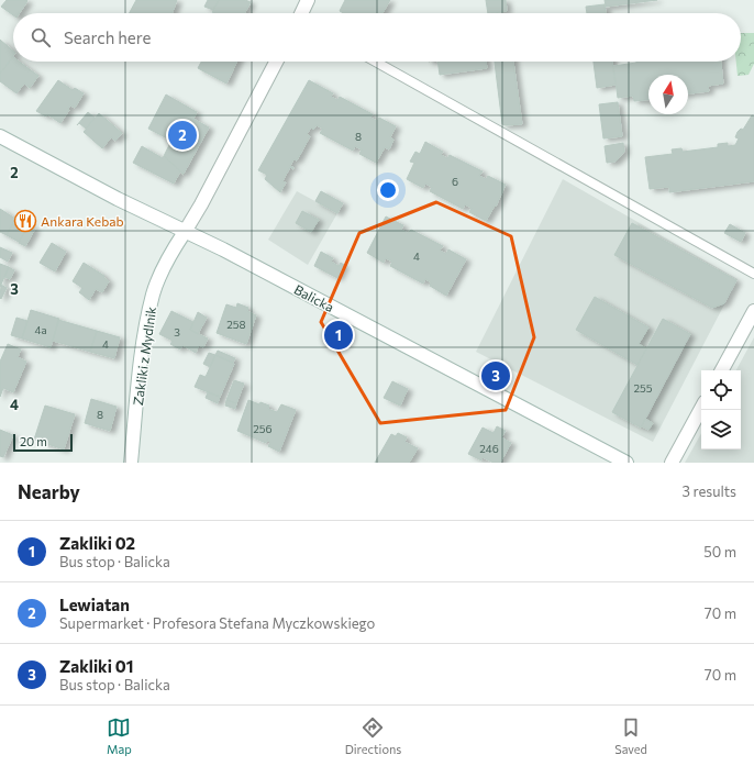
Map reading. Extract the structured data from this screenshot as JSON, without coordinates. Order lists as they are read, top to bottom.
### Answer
{
  "streets": {
    "street": ["Balicka", "Zakliki z Mydlnik"]
  },
  "crossings": [
    ["Balicka", "Zakliki z Mydlnik"]
  ],
  "places": {
    "restaurant": ["Ankara Kebab"]
  },
  "house_numbers": [
    "8",
    "6",
    "4",
    "258",
    "4a",
    "3",
    "4",
    "255",
    "8",
    "256",
    "246"
  ],
  "scale_bar": "20 m",
  "north": "top",
  "page": {
    "search": "Search here",
    "pins": ["2", "1", "3"],
    "scale": "20 m",
    "heading": ["Nearby", "3 results"],
    "list": [
      {
        "mark": "1",
        "name": "Zakliki 02",
        "note": "Bus stop · Balicka",
        "value": "50 m"
      },
      {
        "mark": "2",
        "name": "Lewiatan",
        "note": "Supermarket · Profesora Stefana Myczkowskiego",
        "value": "70 m"
      },
      {
        "mark": "3",
        "name": "Zakliki 01",
        "note": "Bus stop · Balicka",
        "value": "70 m"
      }
    ],
    "nav": ["Map", "Directions", "Saved"]
  },
  "grid": {
    "rows": ["2", "3", "4"]
  }
}
